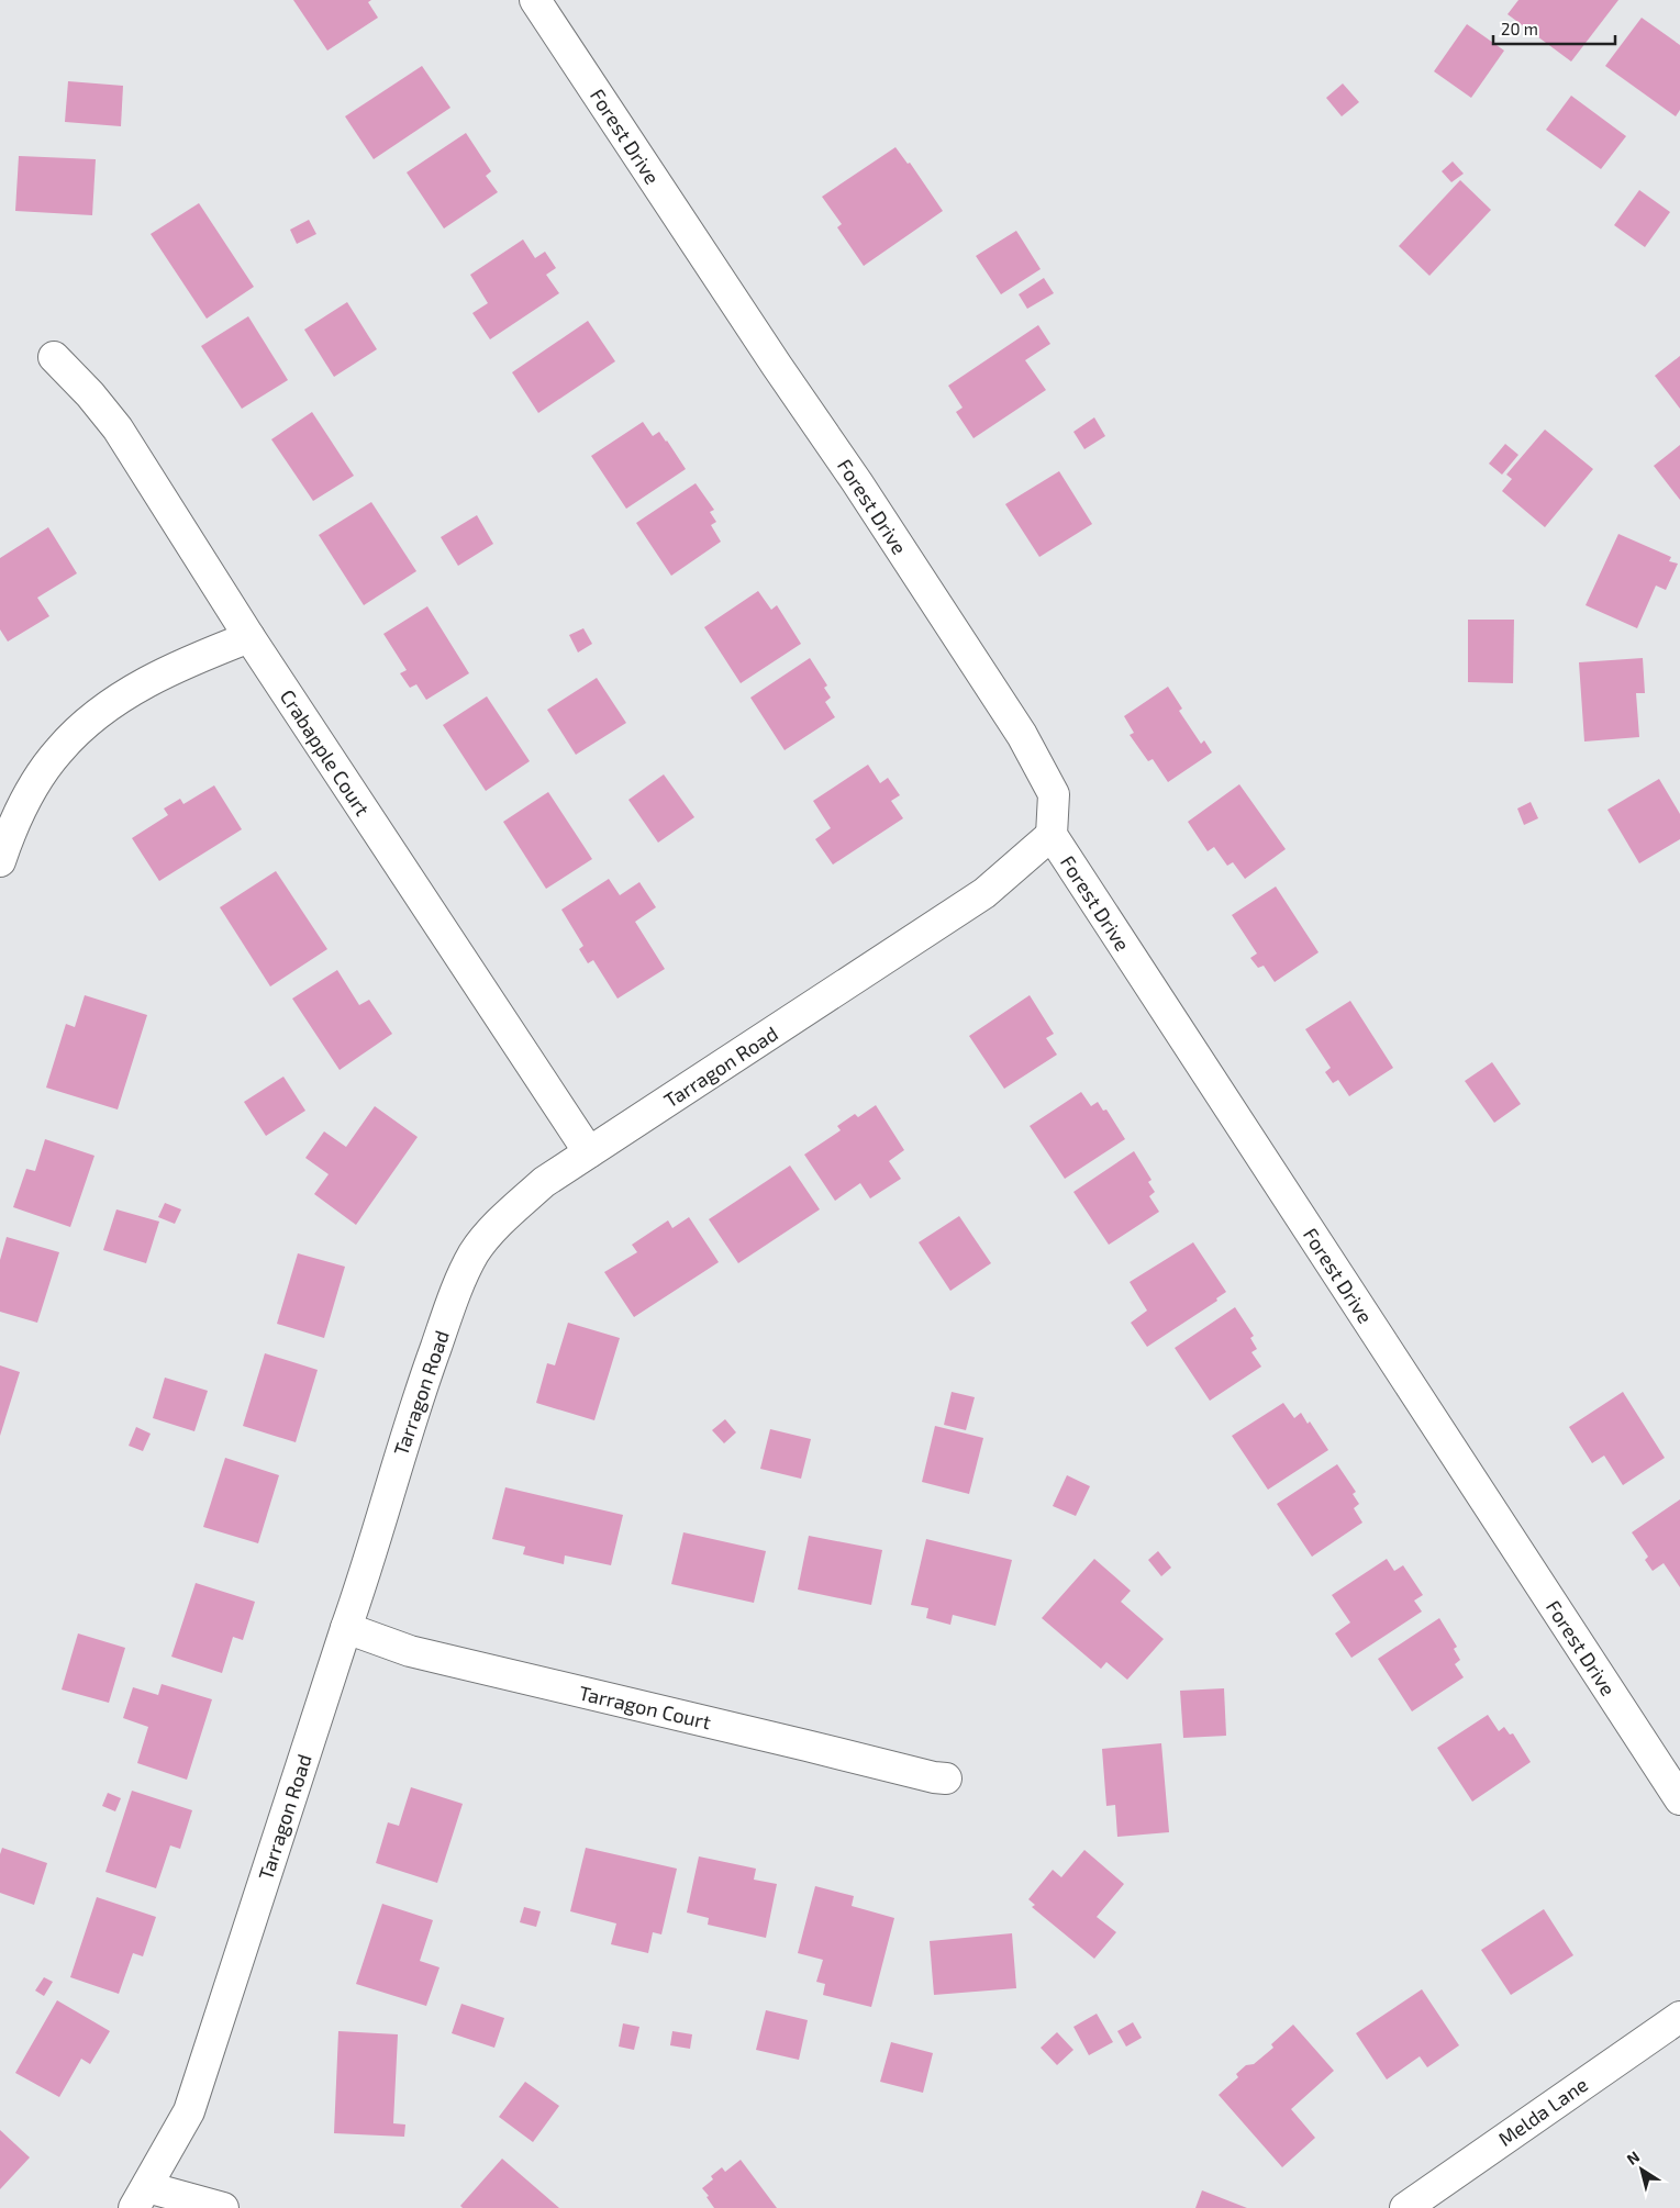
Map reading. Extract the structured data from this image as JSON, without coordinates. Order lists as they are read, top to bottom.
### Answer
{
  "streets": {
    "street": [
      "Forest Drive",
      "Crabapple Court",
      "Tarragon Road",
      "Tarragon Court",
      "Melda Lane"
    ]
  },
  "crossings": [
    ["Forest Drive", "Tarragon Road"],
    ["Crabapple Court", "Tarragon Road"],
    ["Tarragon Road", "Tarragon Court"]
  ],
  "scale_bar": "20 m",
  "north": "top left"
}
